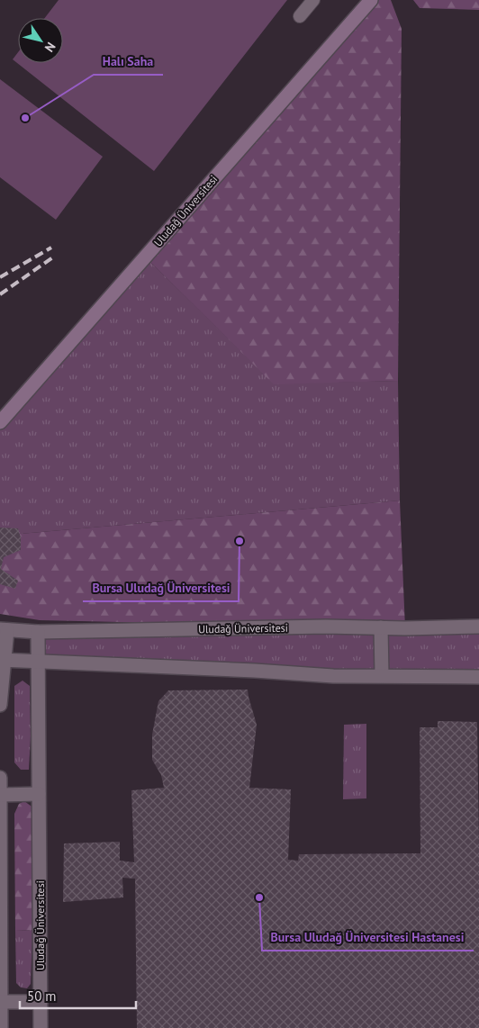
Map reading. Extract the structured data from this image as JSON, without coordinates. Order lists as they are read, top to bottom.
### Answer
{
  "streets": {
    "main road": ["Uludağ Üniversitesi"]
  },
  "places": ["Halı Saha", "Bursa Uludağ Üniversitesi", "Bursa Uludağ Üniversitesi Hastanesi"],
  "scale_bar": "50 m",
  "north": "bottom right"
}
